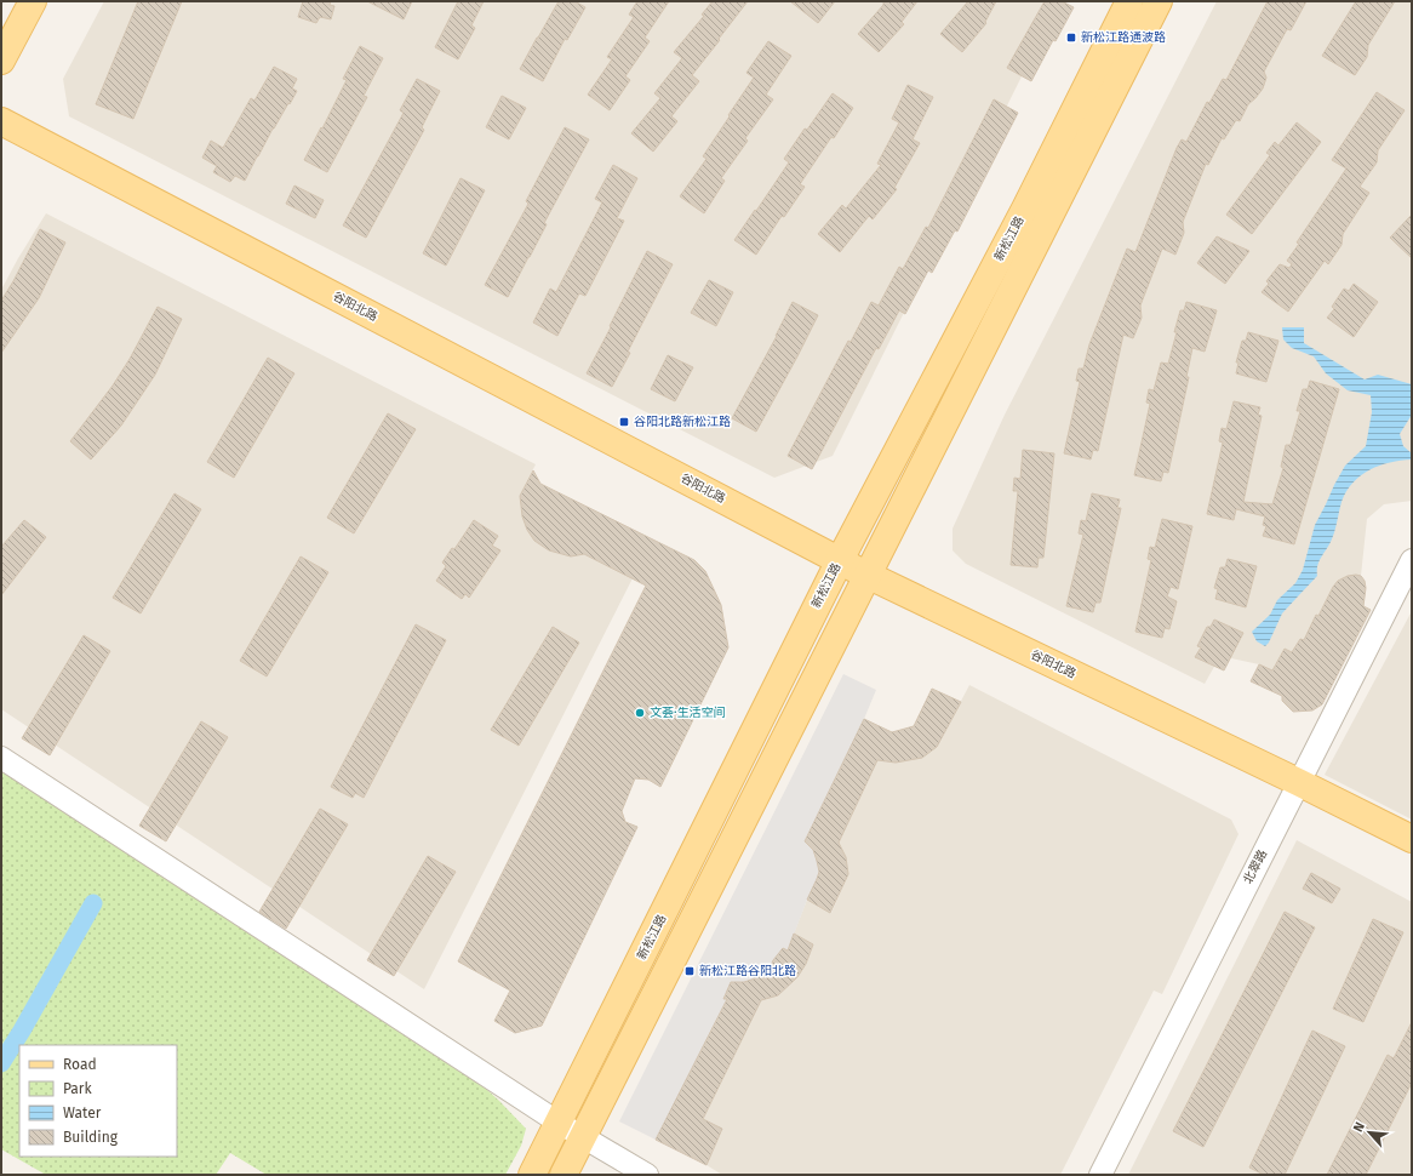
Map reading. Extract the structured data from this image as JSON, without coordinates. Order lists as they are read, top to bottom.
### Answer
{
  "streets": {
    "main road": ["新松江路", "谷阳北路"],
    "street": ["北翠路"]
  },
  "crossings": [
    ["新松江路", "谷阳北路"],
    ["谷阳北路", "北翠路"]
  ],
  "places": {
    "transit": ["新松江路通波路", "谷阳北路新松江路", "新松江路谷阳北路"],
    "other": ["文荟·生活空间"]
  },
  "legend": [
    "Road",
    "Park",
    "Water",
    "Building"
  ],
  "north": "top left"
}
